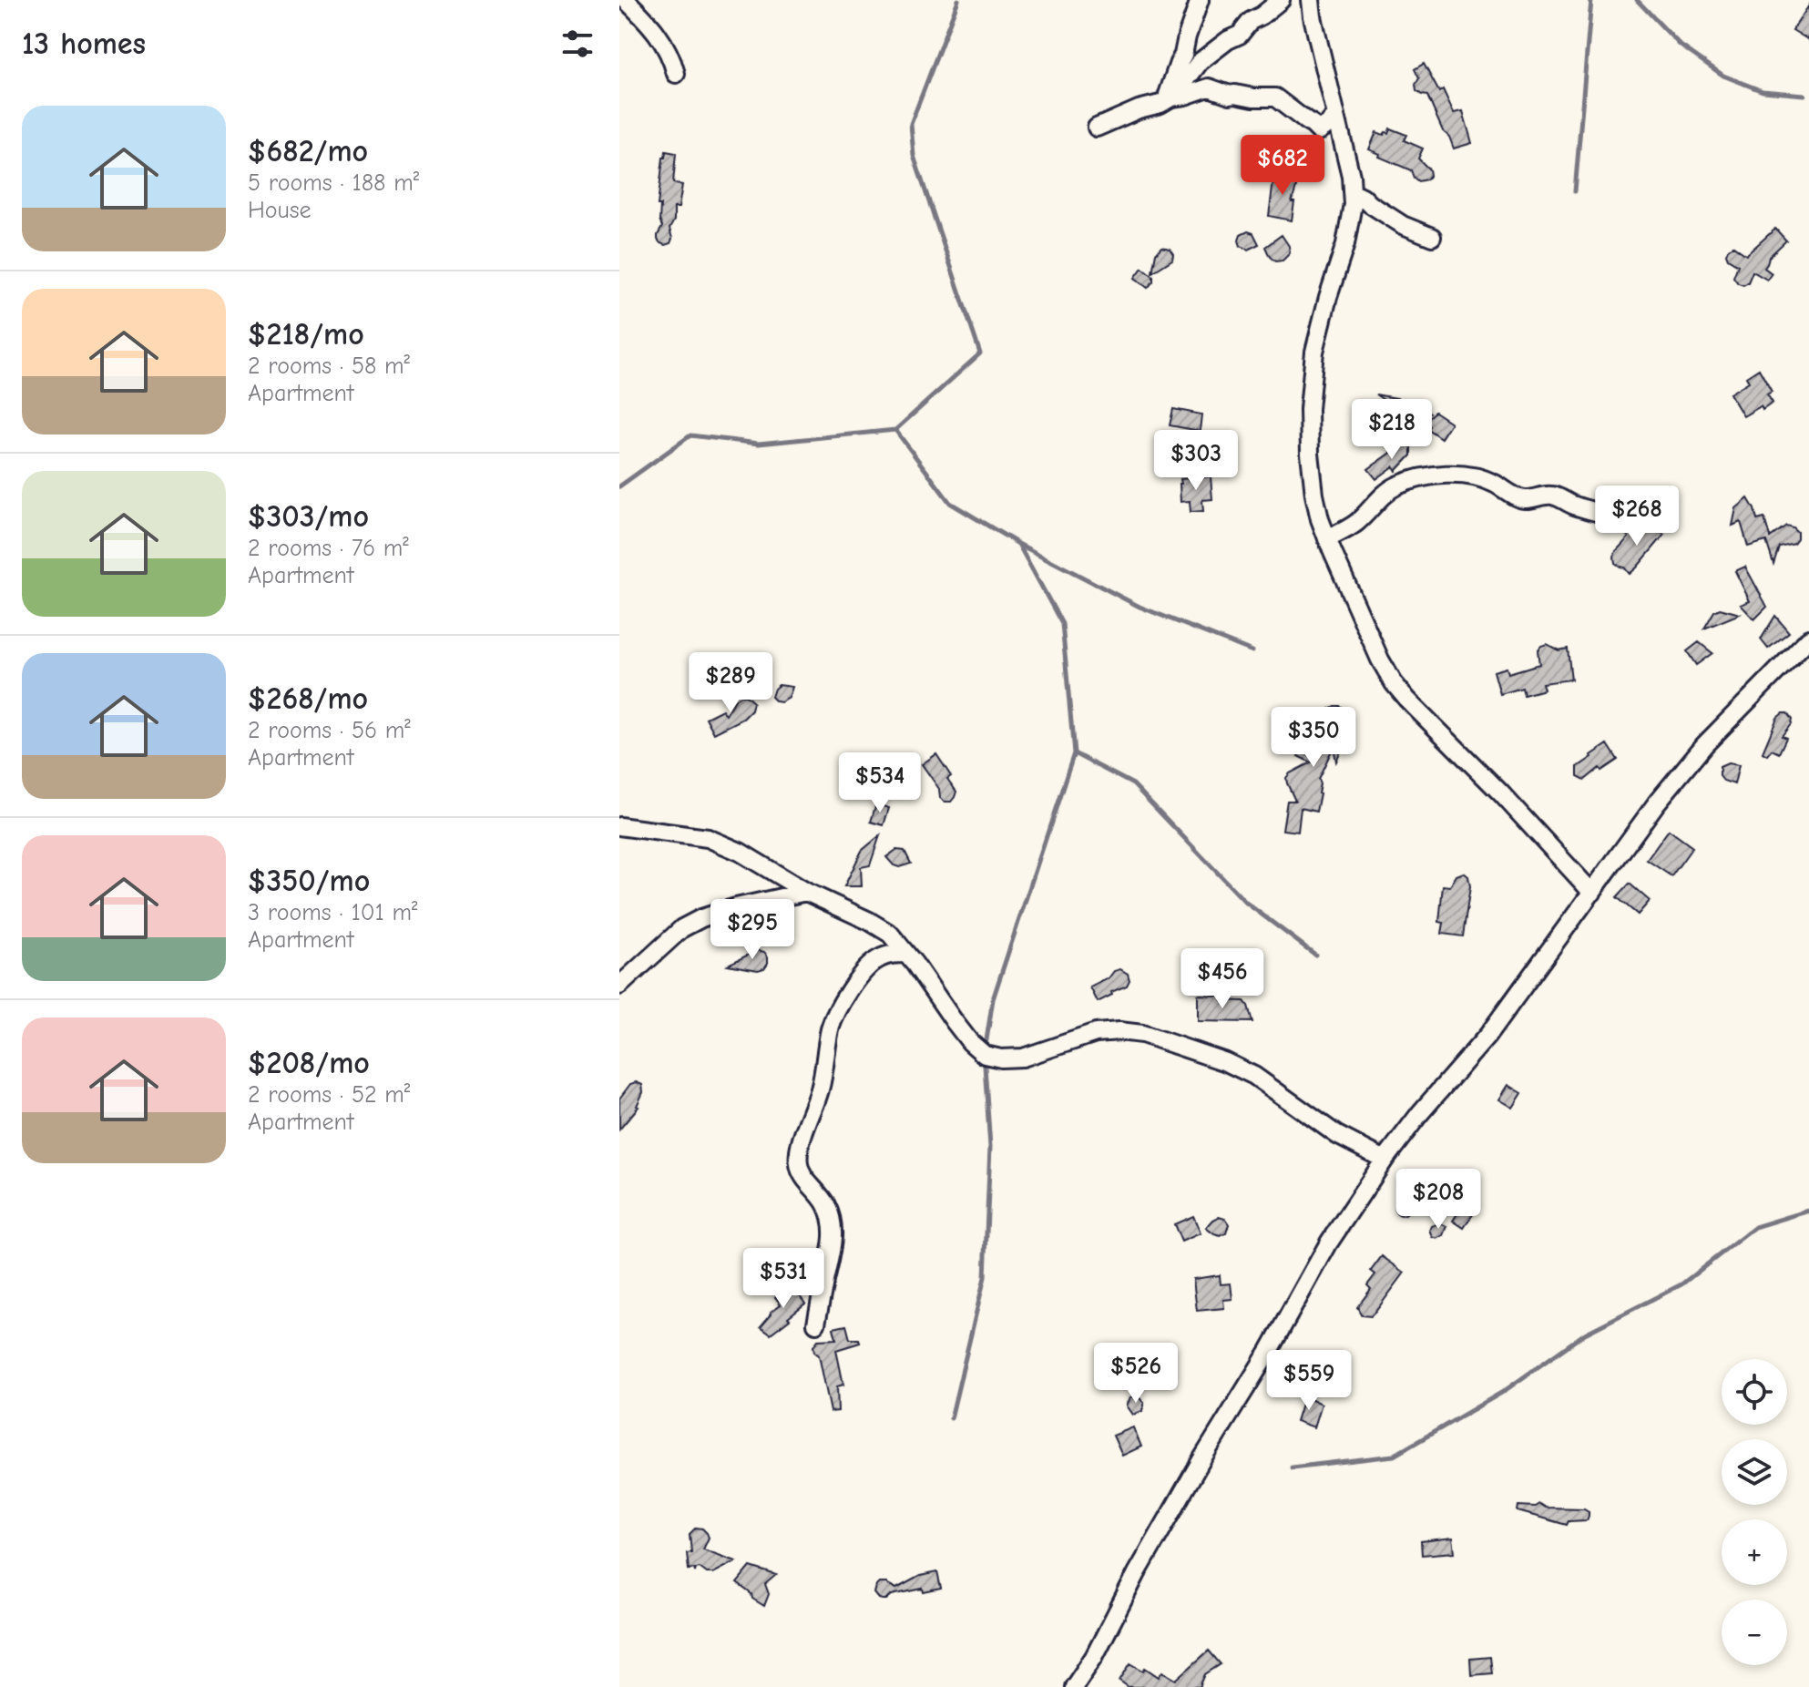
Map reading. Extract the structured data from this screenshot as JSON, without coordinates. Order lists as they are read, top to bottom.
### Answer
{
  "page": {
    "heading": "13 homes",
    "list": [
      {
        "name": "$682/mo",
        "note": "5 rooms · 188 m² · House"
      },
      {
        "name": "$218/mo",
        "note": "2 rooms · 58 m² · Apartment"
      },
      {
        "name": "$303/mo",
        "note": "2 rooms · 76 m² · Apartment"
      },
      {
        "name": "$268/mo",
        "note": "2 rooms · 56 m² · Apartment"
      },
      {
        "name": "$350/mo",
        "note": "3 rooms · 101 m² · Apartment"
      },
      {
        "name": "$208/mo",
        "note": "2 rooms · 52 m² · Apartment"
      }
    ],
    "price": [
      "$682",
      "$218",
      "$303",
      "$268",
      "$289",
      "$350",
      "$534",
      "$295",
      "$456",
      "$208",
      "$531",
      "$526",
      "$559"
    ],
    "map_buttons": ["+", "−"]
  }
}
